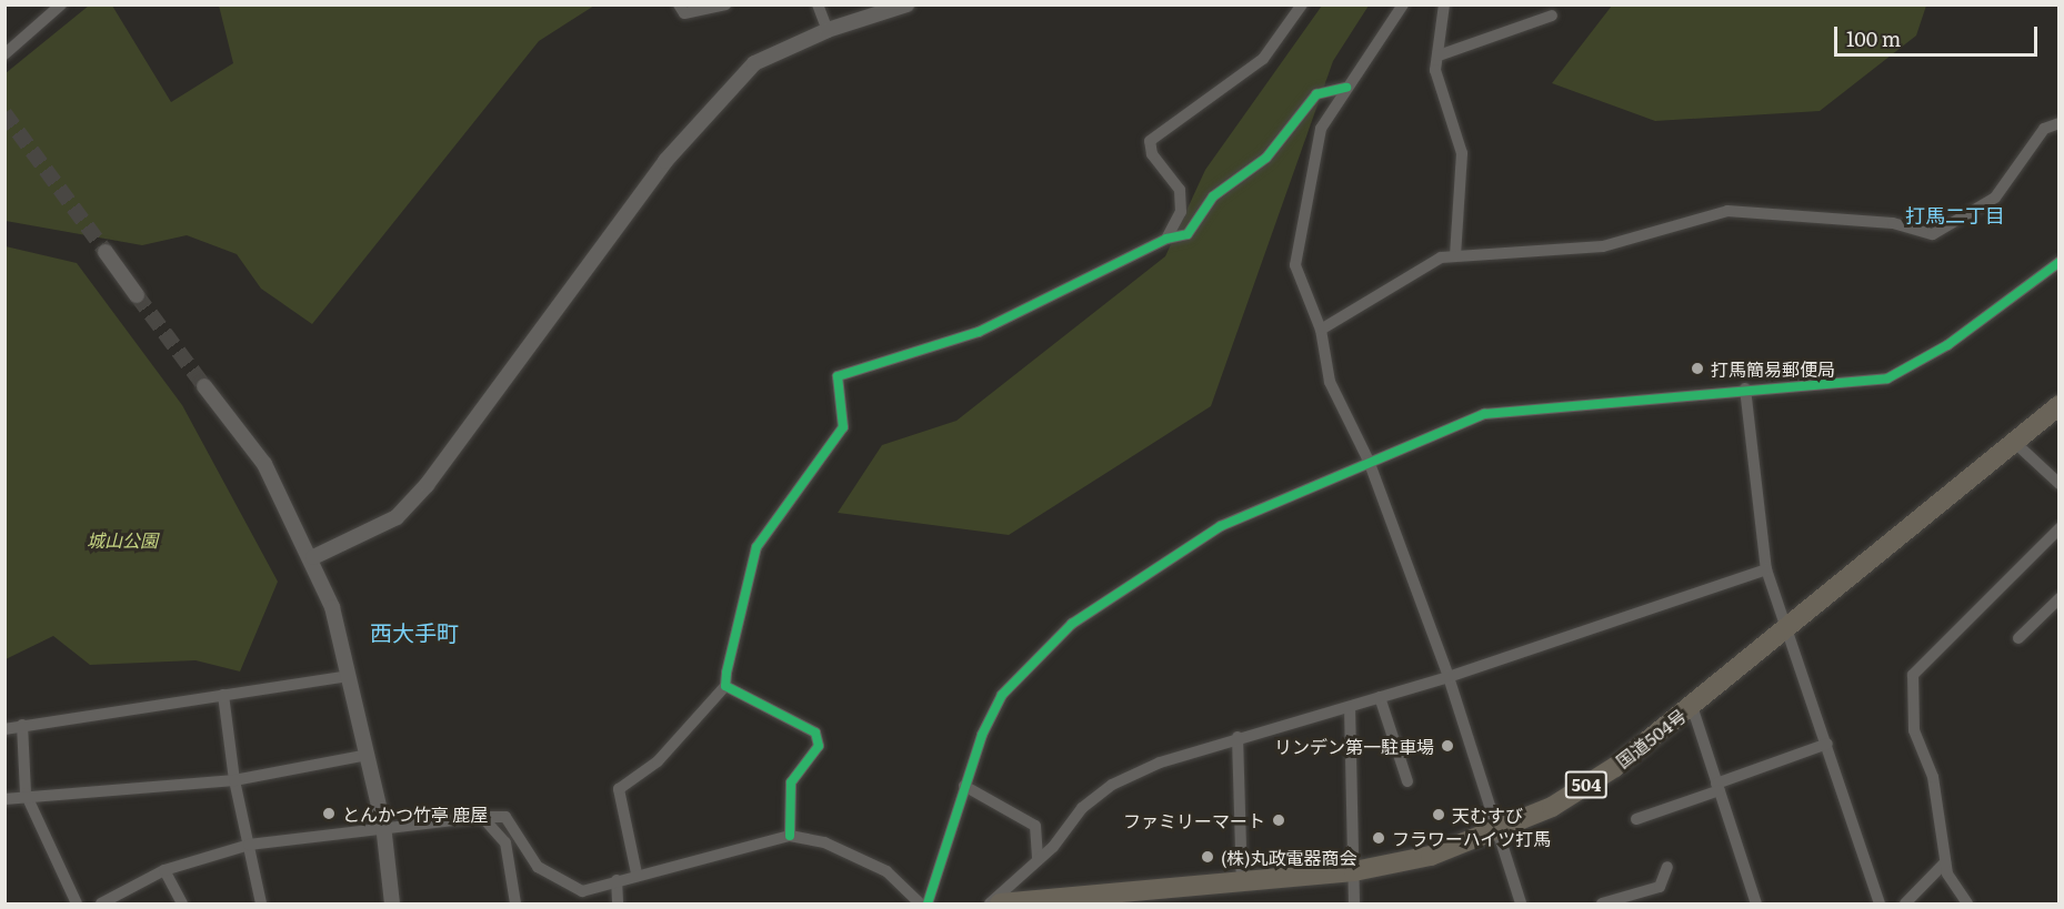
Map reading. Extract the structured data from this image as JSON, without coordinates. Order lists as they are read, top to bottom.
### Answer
{
  "streets": {
    "highway": ["国道504号", "504"]
  },
  "districts": ["打馬二丁目", "西大手町"],
  "parks": ["城山公園"],
  "places": [
    "打馬簡易郵便局",
    "リンデン第一駐車場",
    "とんかつ竹亭 鹿屋",
    "天むすび",
    "ファミリーマート",
    "フラワーハイツ打馬",
    "(株)丸政電器商会"
  ],
  "scale_bar": "100 m"
}
